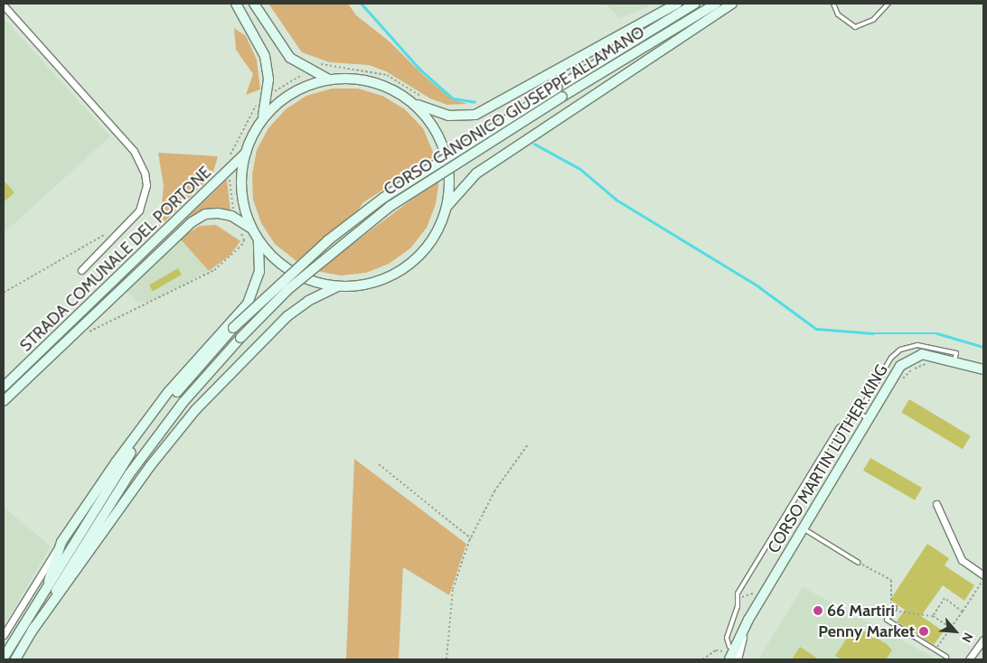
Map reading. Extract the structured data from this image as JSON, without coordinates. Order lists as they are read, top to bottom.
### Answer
{
  "streets": {
    "street": ["CORSO CANONICO GIUSEPPE ALLAMANO", "STRADA COMUNALE DEL PORTONE", "CORSO MARTIN LUTHER KING"]
  },
  "places": ["66 Martiri", "Penny Market"],
  "north": "bottom right"
}
